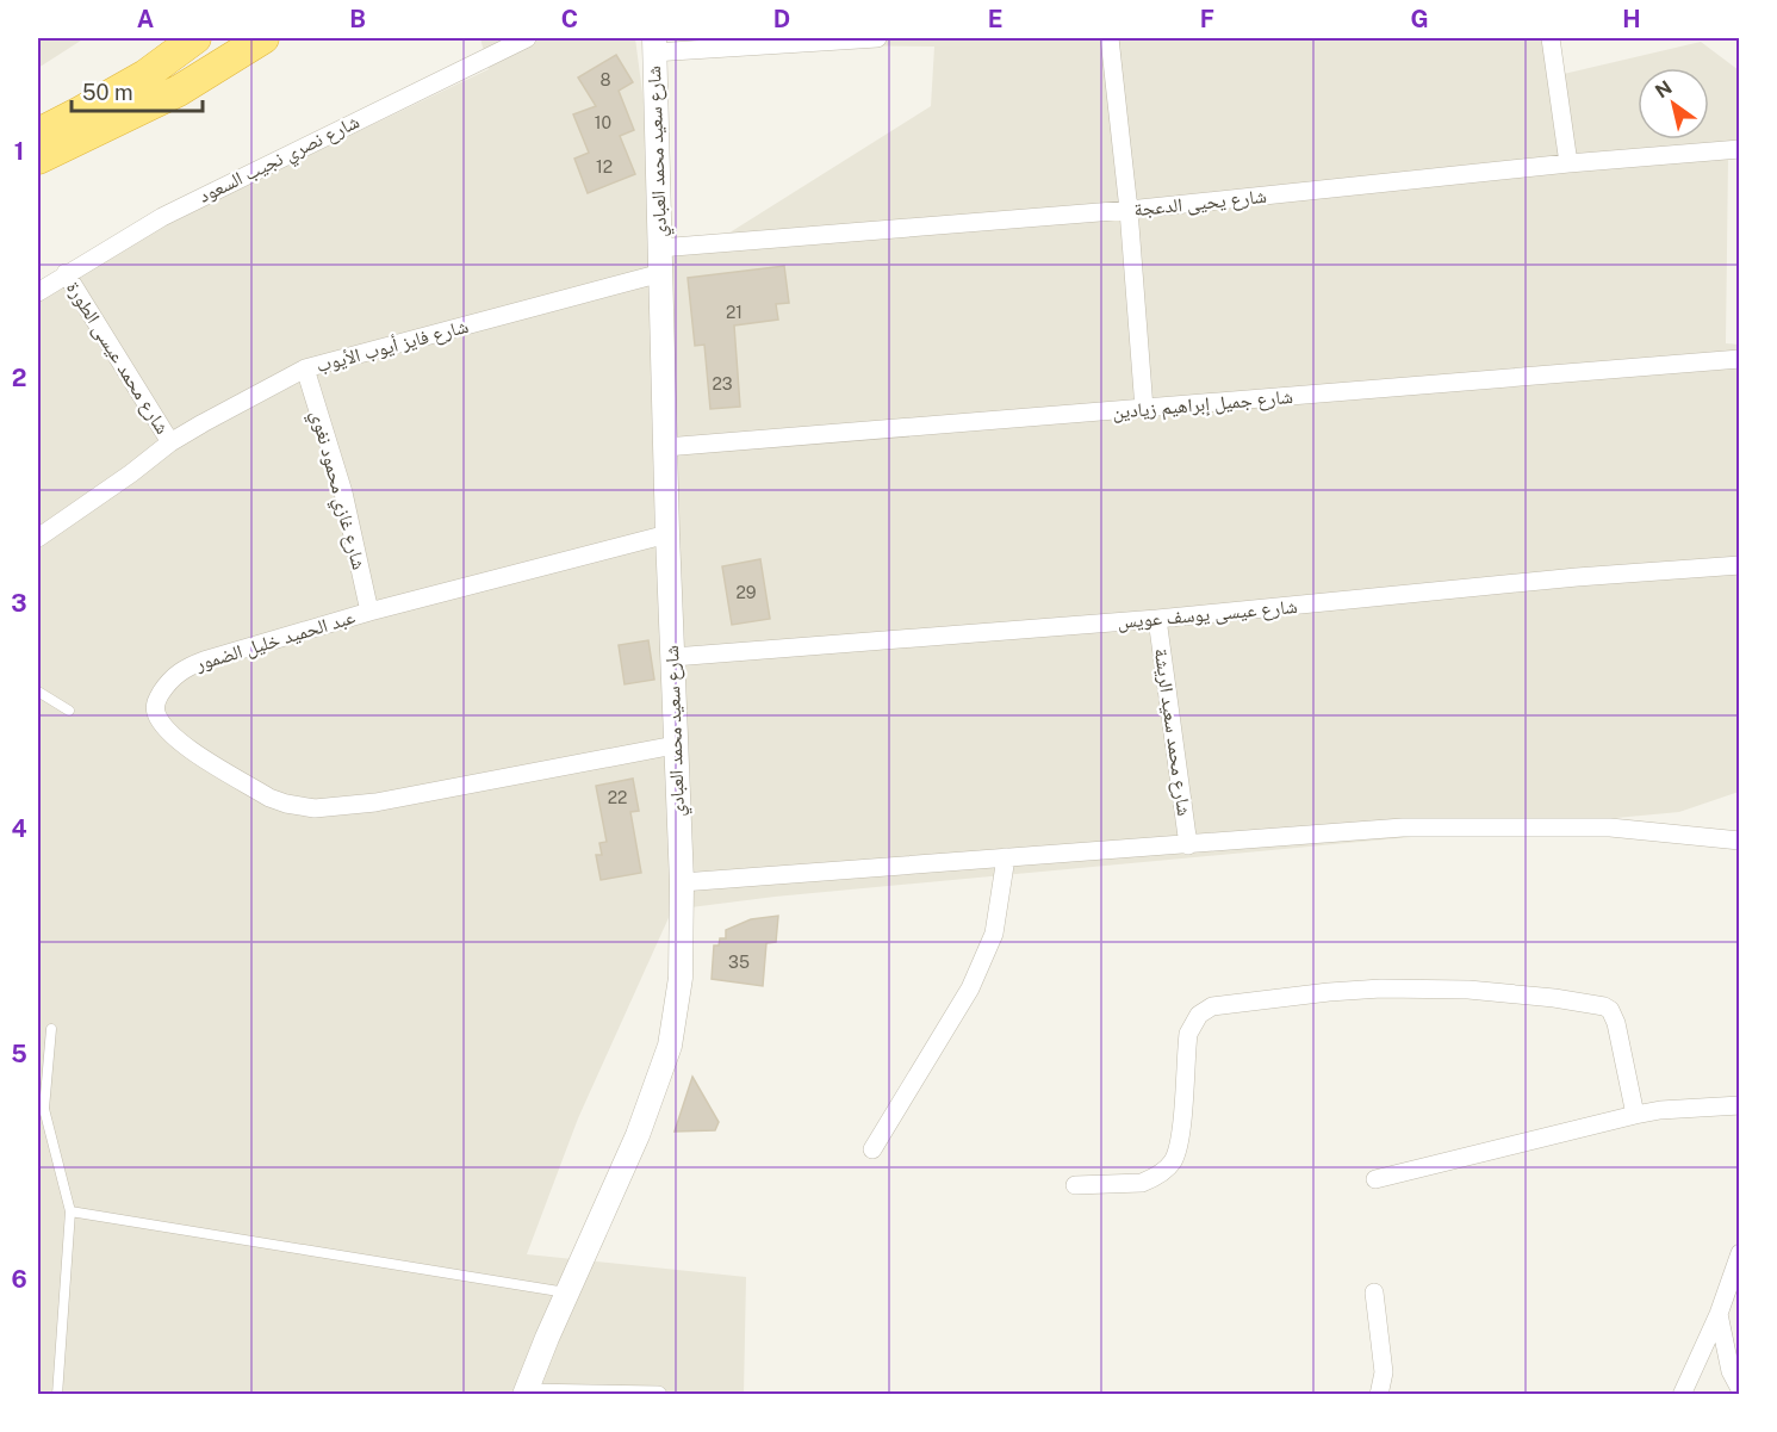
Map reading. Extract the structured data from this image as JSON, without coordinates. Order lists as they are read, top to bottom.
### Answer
{
  "streets": {
    "street": [
      "شارع سعيد محمد العبادي",
      "شارع نصري نجيب السعود",
      "شارع يحيى الدعجة",
      "شارع فايز أيوب الأيوب",
      "شارع محمد عيسى الطورة",
      "شارع جميل إبراهيم زيادين",
      "شارع غازي محمود نغوي",
      "شارع عيسى يوسف عويس",
      "عبد الحميد خليل الضمور",
      "شارع محمد سعيد الريشة"
    ]
  },
  "crossings": [
    ["شارع سعيد محمد العبادي", "شارع يحيى الدعجة"],
    ["شارع سعيد محمد العبادي", "شارع فايز أيوب الأيوب"],
    ["شارع سعيد محمد العبادي", "شارع جميل إبراهيم زيادين"],
    ["شارع سعيد محمد العبادي", "شارع عيسى يوسف عويس"],
    ["شارع سعيد محمد العبادي", "عبد الحميد خليل الضمور"],
    ["شارع نصري نجيب السعود", "شارع محمد عيسى الطورة"],
    ["شارع فايز أيوب الأيوب", "شارع محمد عيسى الطورة"],
    ["شارع فايز أيوب الأيوب", "شارع غازي محمود نغوي"],
    ["شارع غازي محمود نغوي", "عبد الحميد خليل الضمور"],
    ["شارع عيسى يوسف عويس", "شارع محمد سعيد الريشة"]
  ],
  "house_numbers": [
    "8",
    "10",
    "12",
    "21",
    "23",
    "29",
    "22",
    "35"
  ],
  "scale_bar": "50 m",
  "north": "top left",
  "grid": {
    "columns": [
      "A",
      "B",
      "C",
      "D",
      "E",
      "F",
      "G",
      "H"
    ],
    "rows": [
      "1",
      "2",
      "3",
      "4",
      "5",
      "6"
    ]
  }
}
